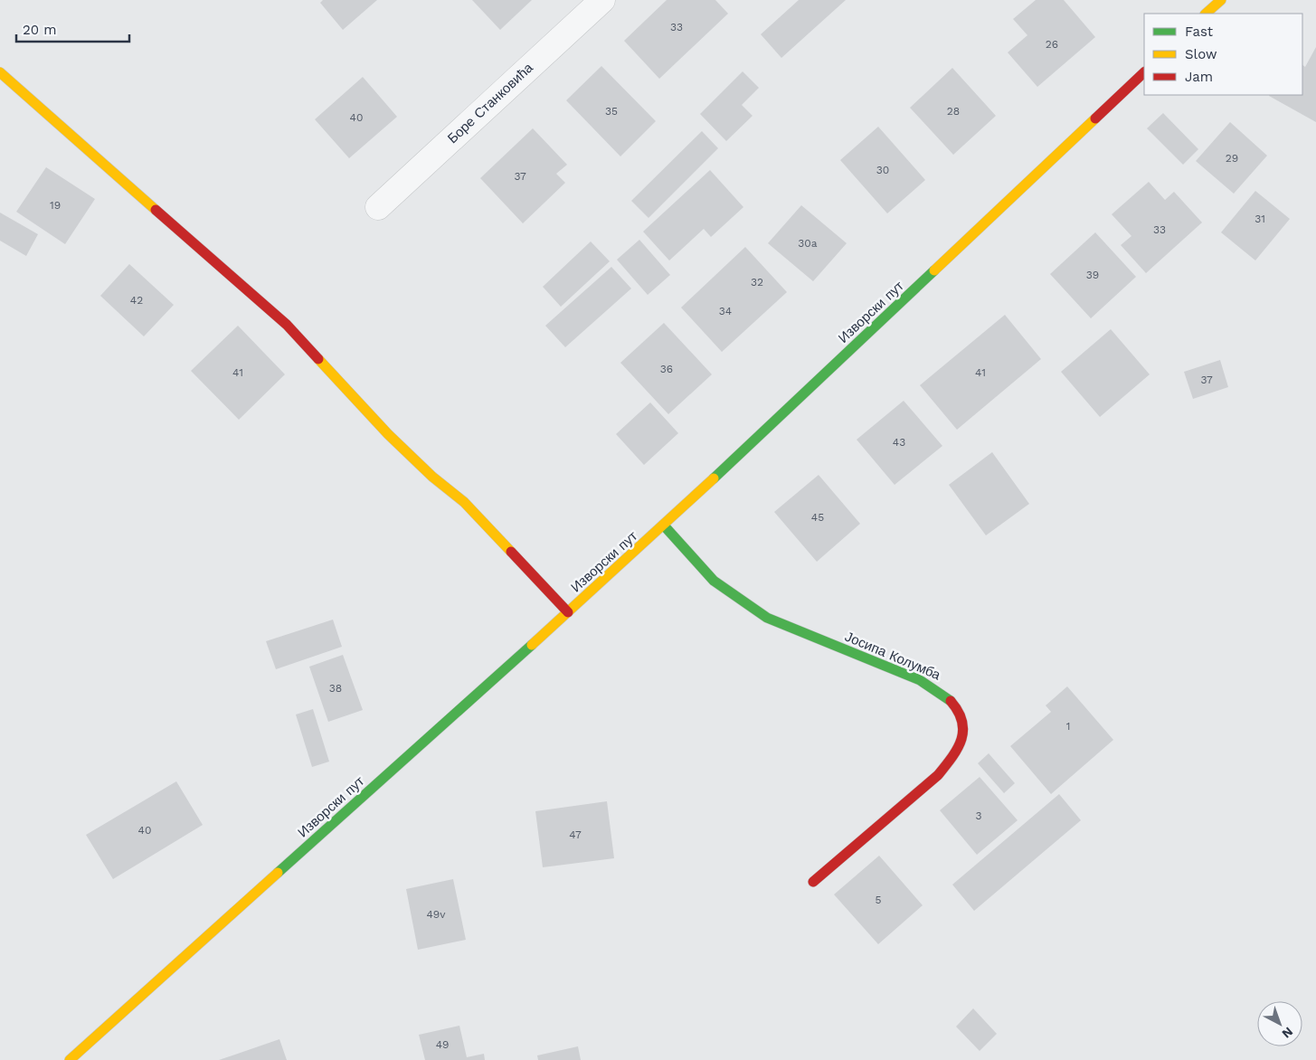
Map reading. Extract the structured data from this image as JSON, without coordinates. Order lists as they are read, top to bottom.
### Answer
{
  "streets": {
    "main road": ["Изворски пут", "Јосипа Колумба"],
    "street": ["Боре Станковића"]
  },
  "crossings": [
    ["Изворски пут", "Јосипа Колумба"]
  ],
  "house_numbers": [
    "33",
    "26",
    "35",
    "28",
    "40",
    "29",
    "30",
    "37",
    "19",
    "31",
    "33",
    "30a",
    "39",
    "32",
    "42",
    "34",
    "36",
    "41",
    "41",
    "37",
    "43",
    "45",
    "38",
    "1",
    "3",
    "40",
    "47",
    "5",
    "49v",
    "49"
  ],
  "legend": ["Fast", "Slow", "Jam"],
  "scale_bar": "20 m",
  "north": "bottom right"
}
